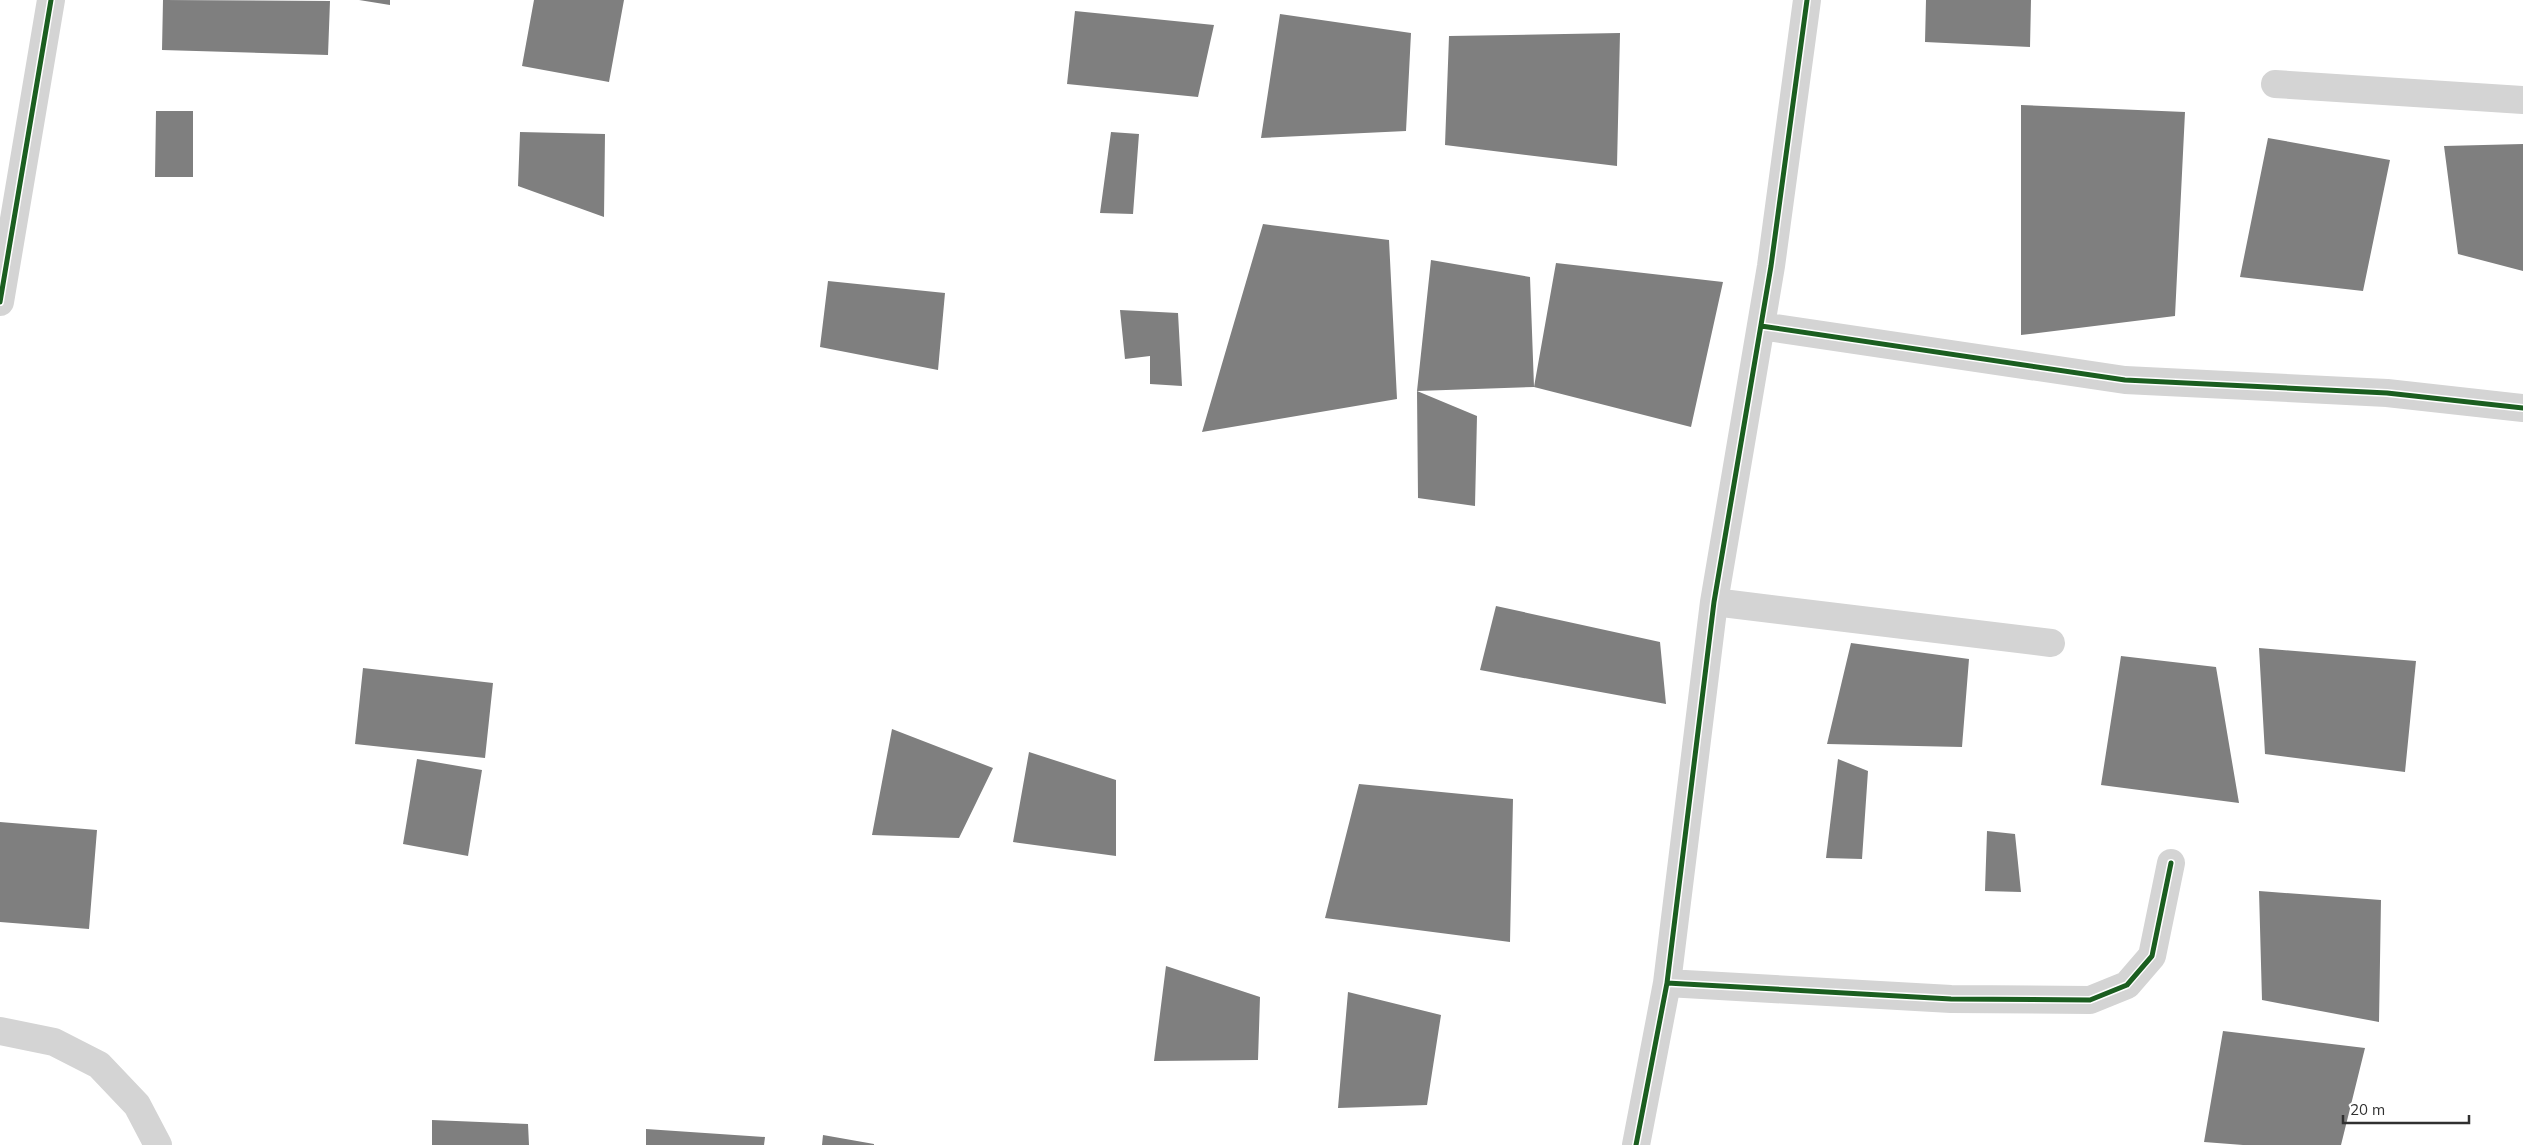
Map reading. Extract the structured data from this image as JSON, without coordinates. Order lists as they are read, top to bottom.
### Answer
{
  "scale_bar": "20 m"
}
